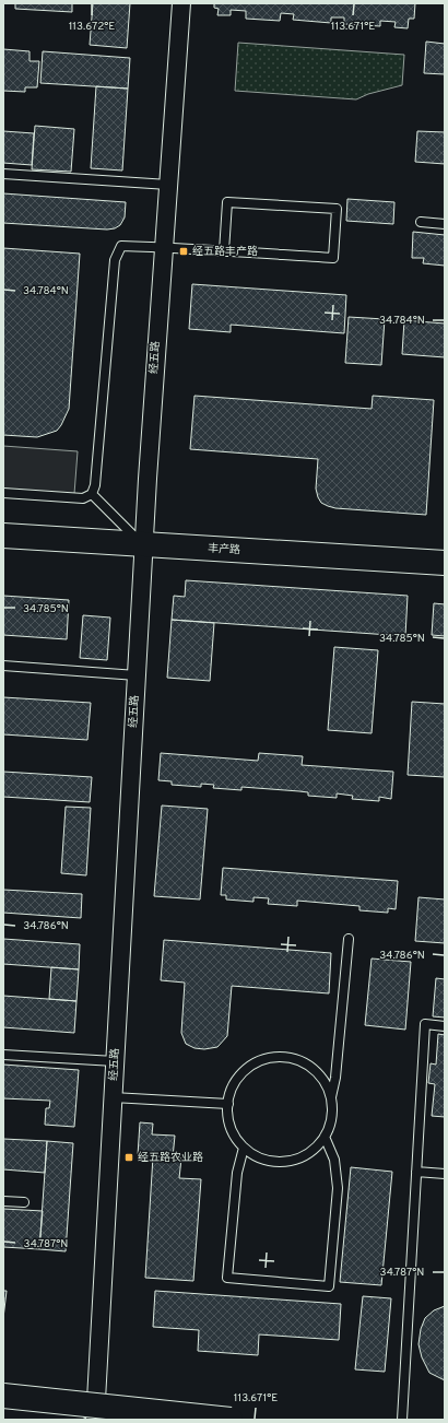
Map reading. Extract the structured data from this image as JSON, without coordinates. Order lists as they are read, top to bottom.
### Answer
{
  "streets": {
    "main road": ["丰产路"],
    "street": ["经五路"]
  },
  "crossings": [
    ["经五路", "丰产路"]
  ],
  "places": {
    "transit": ["经五路丰产路", "经五路农业路"]
  },
  "coordinates": [
    "113.672°E",
    "113.671°E",
    "34.784°N",
    "34.785°N",
    "34.786°N",
    "34.787°N"
  ]
}
